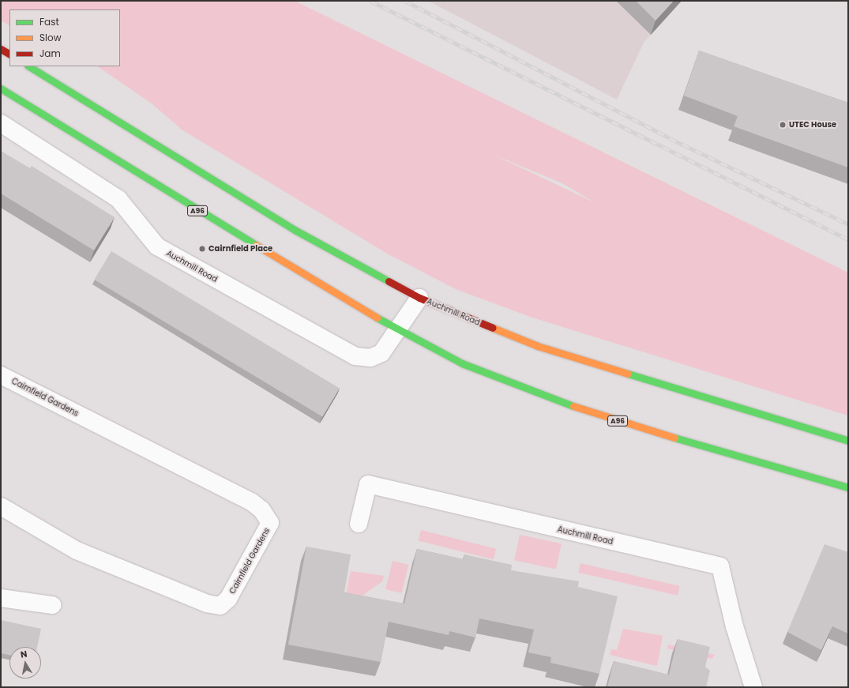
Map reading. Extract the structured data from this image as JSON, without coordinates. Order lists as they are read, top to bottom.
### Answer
{
  "streets": {
    "main road": ["A96", "Auchmill Road"],
    "street": ["Cairnfield Gardens"]
  },
  "crossings": [
    ["A96", "Auchmill Road"]
  ],
  "places": ["UTEC House", "Cairnfield Place"],
  "legend": ["Fast", "Slow", "Jam"],
  "north": "top"
}
